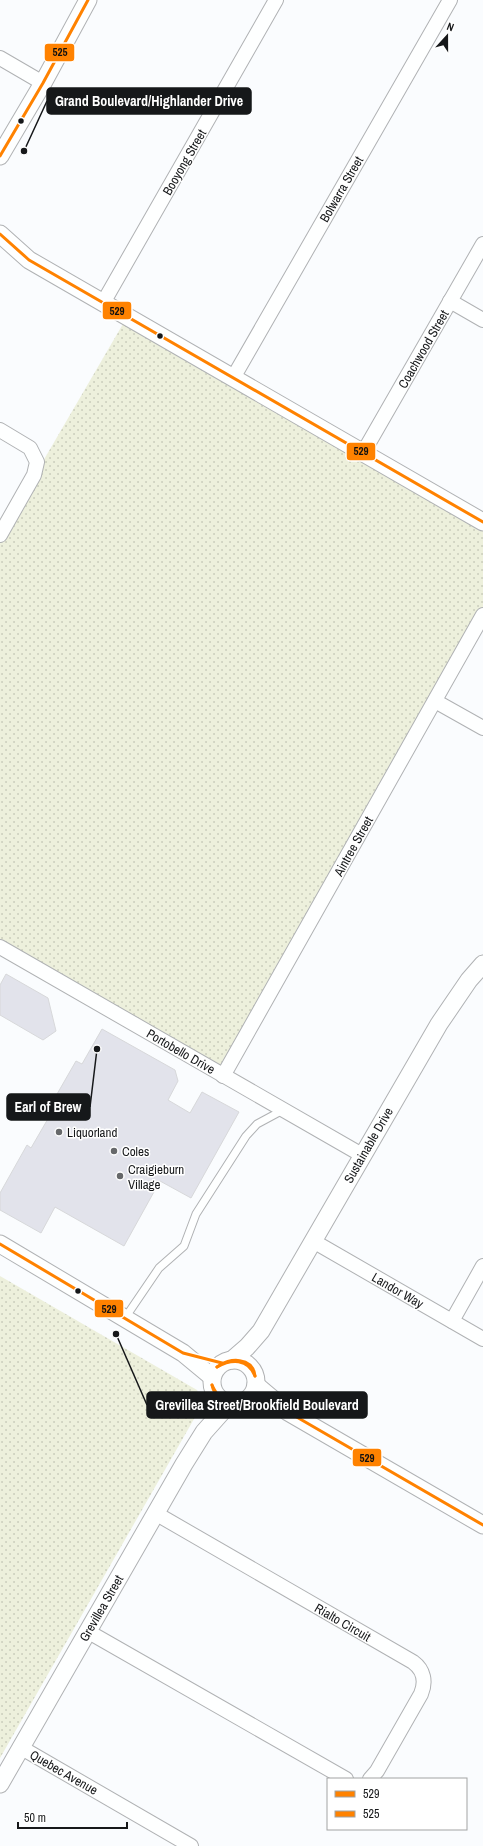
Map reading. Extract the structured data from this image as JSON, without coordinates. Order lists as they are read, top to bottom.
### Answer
{
  "streets": {
    "street": [
      "Booyong Street",
      "Bolwarra Street",
      "Coachwood Street",
      "Aintree Street",
      "Portobello Drive",
      "Sustainable Drive",
      "Landor Way",
      "Grevillea Street",
      "Rialto Circuit",
      "Quebec Avenue"
    ]
  },
  "crossings": [
    ["Aintree Street", "Portobello Drive"],
    ["Portobello Drive", "Sustainable Drive"],
    ["Sustainable Drive", "Landor Way"],
    ["Sustainable Drive", "Grevillea Street"],
    ["Grevillea Street", "Rialto Circuit"],
    ["Grevillea Street", "Quebec Avenue"]
  ],
  "places": [
    "Grand Boulevard/Highlander Drive",
    "Earl of Brew",
    "Liquorland",
    "Coles",
    "Craigieburn Village",
    "Grevillea Street/Brookfield Boulevard"
  ],
  "lines": ["transit line 525", "transit line 529"],
  "legend": ["529", "525"],
  "scale_bar": "50 m",
  "north": "top"
}
